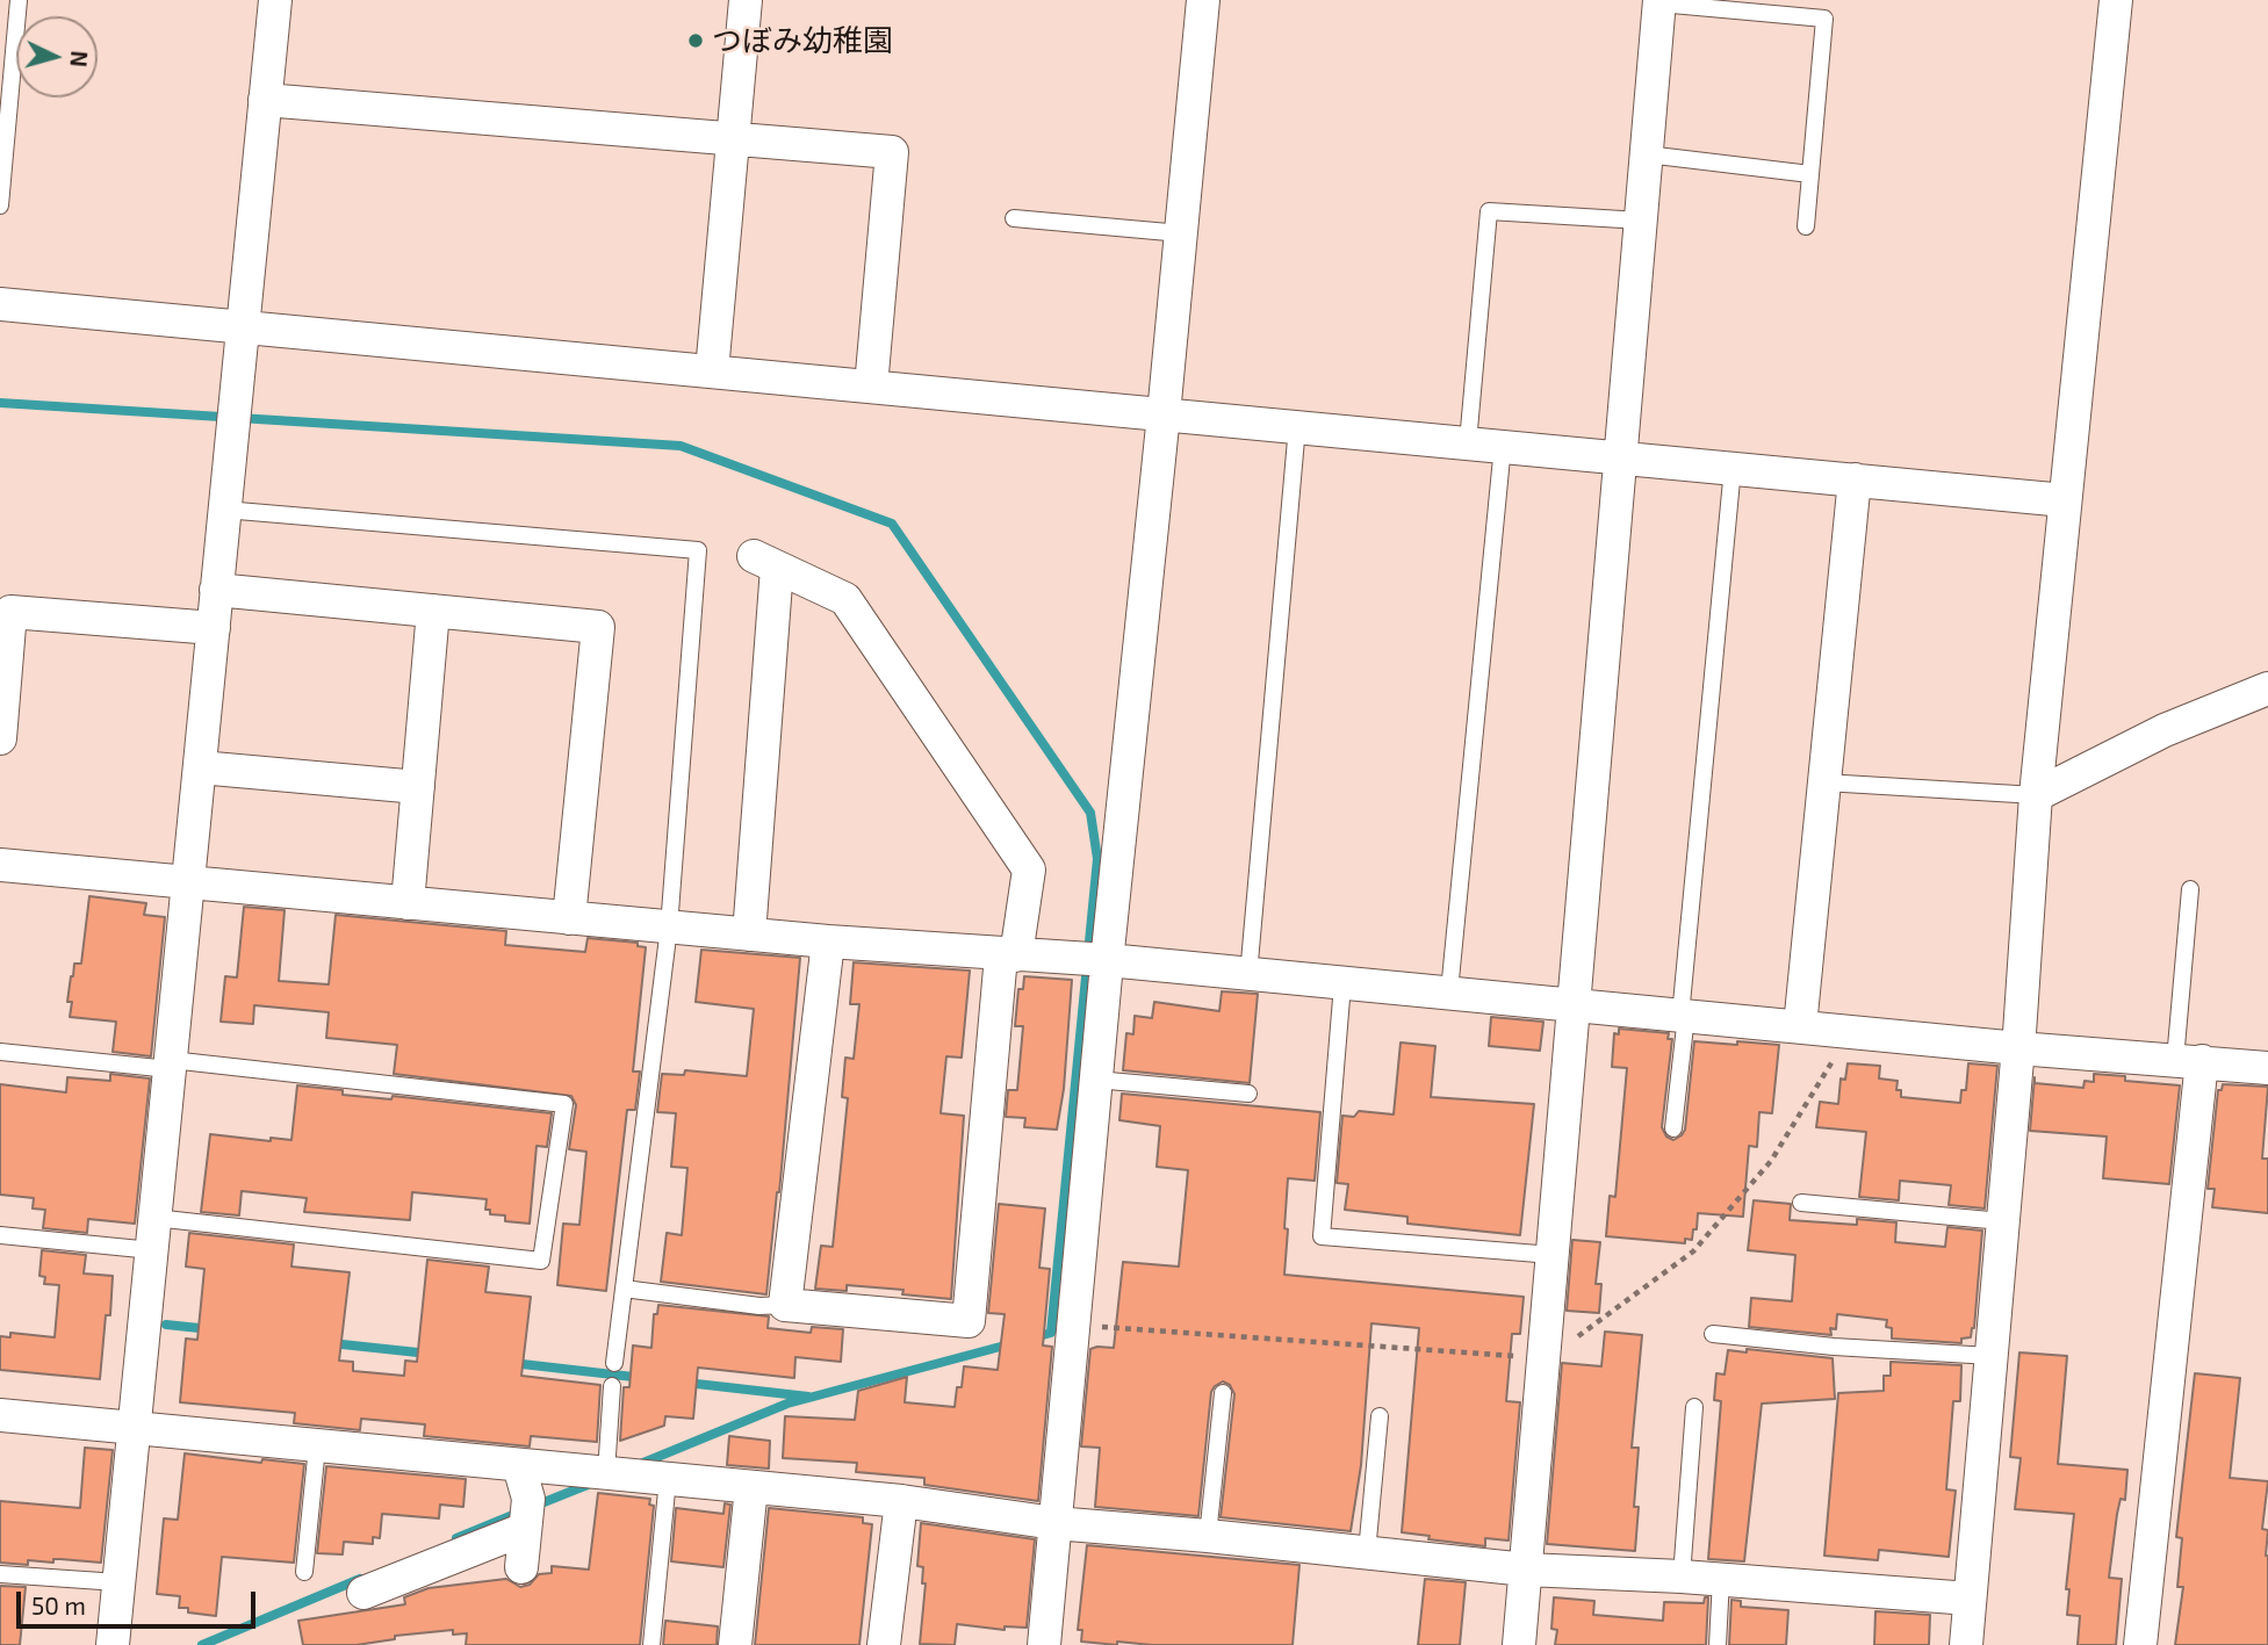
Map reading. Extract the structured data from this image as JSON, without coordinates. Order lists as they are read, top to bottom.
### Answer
{
  "places": ["つぼみ幼稚園"],
  "scale_bar": "50 m",
  "north": "right"
}
